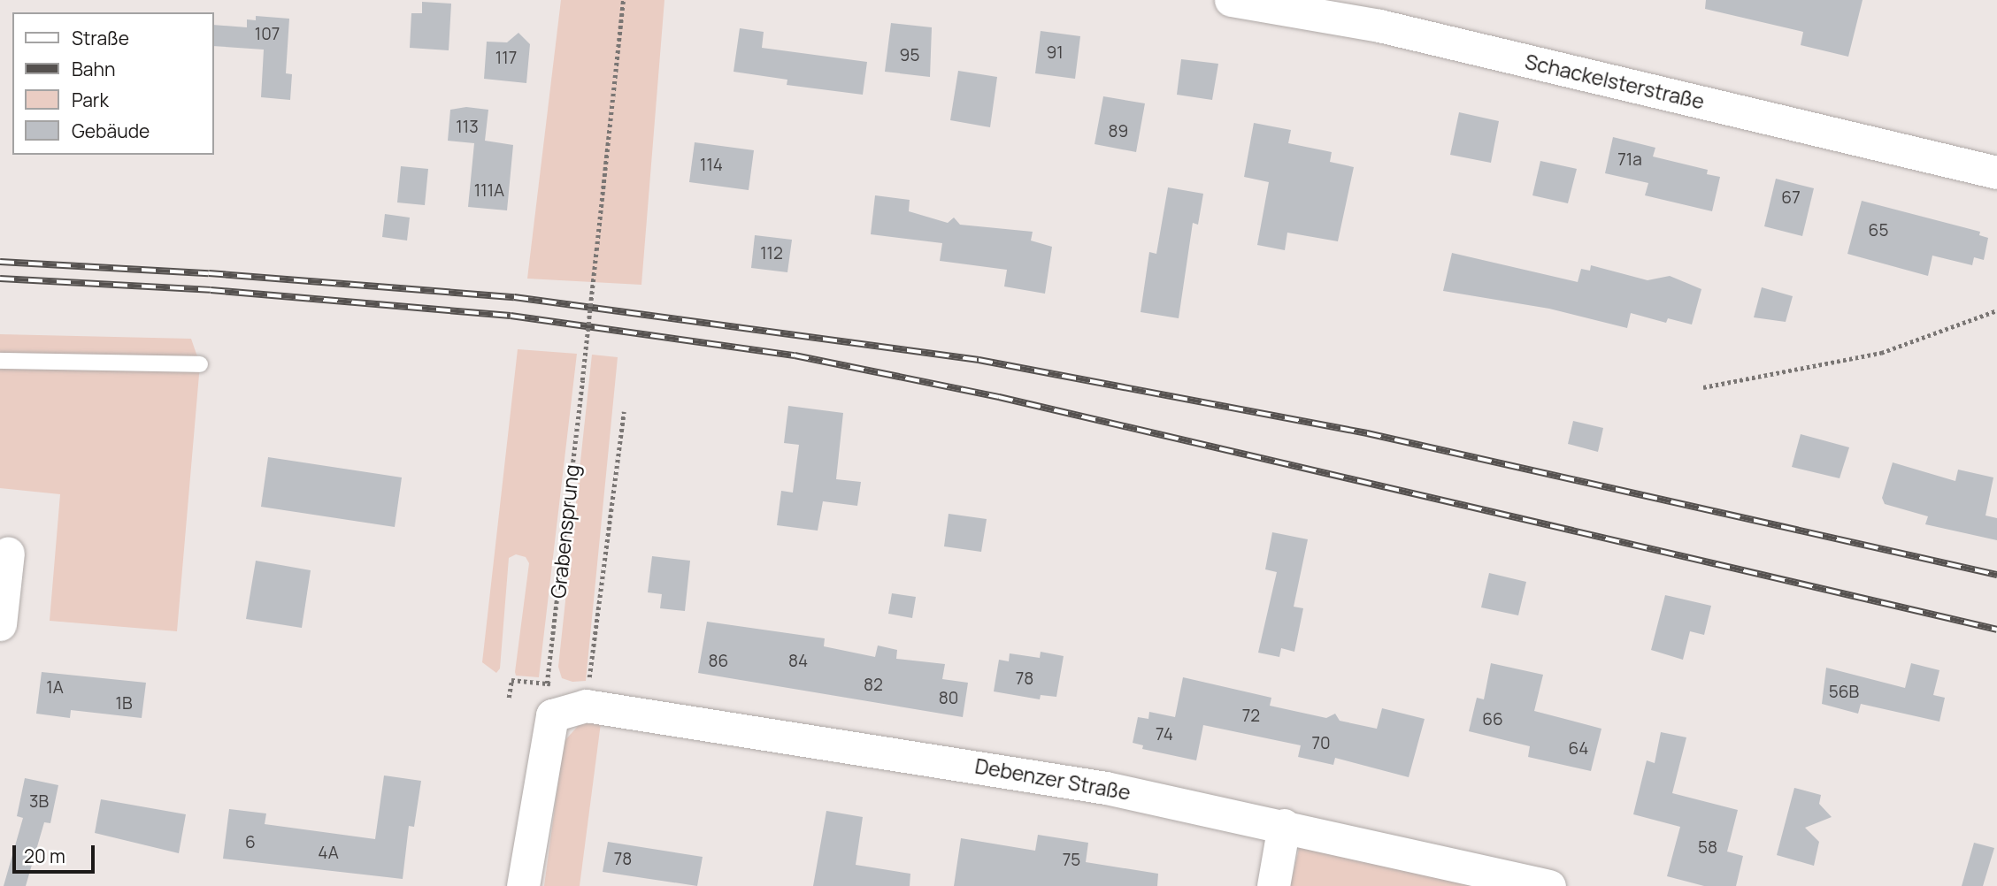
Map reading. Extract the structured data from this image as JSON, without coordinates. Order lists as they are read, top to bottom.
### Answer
{
  "streets": {
    "street": ["Schackelsterstraße", "Debenzer Straße"],
    "path": ["Grabensprung"]
  },
  "house_numbers": [
    "107",
    "91",
    "95",
    "117",
    "113",
    "89",
    "71a",
    "114",
    "111A",
    "67",
    "65",
    "112",
    "86",
    "84",
    "78",
    "82",
    "1A",
    "56B",
    "80",
    "1B",
    "72",
    "66",
    "74",
    "70",
    "64",
    "3B",
    "6",
    "58",
    "4A",
    "78",
    "75"
  ],
  "legend": [
    "Straße",
    "Bahn",
    "Park",
    "Gebäude"
  ],
  "scale_bar": "20 m"
}
